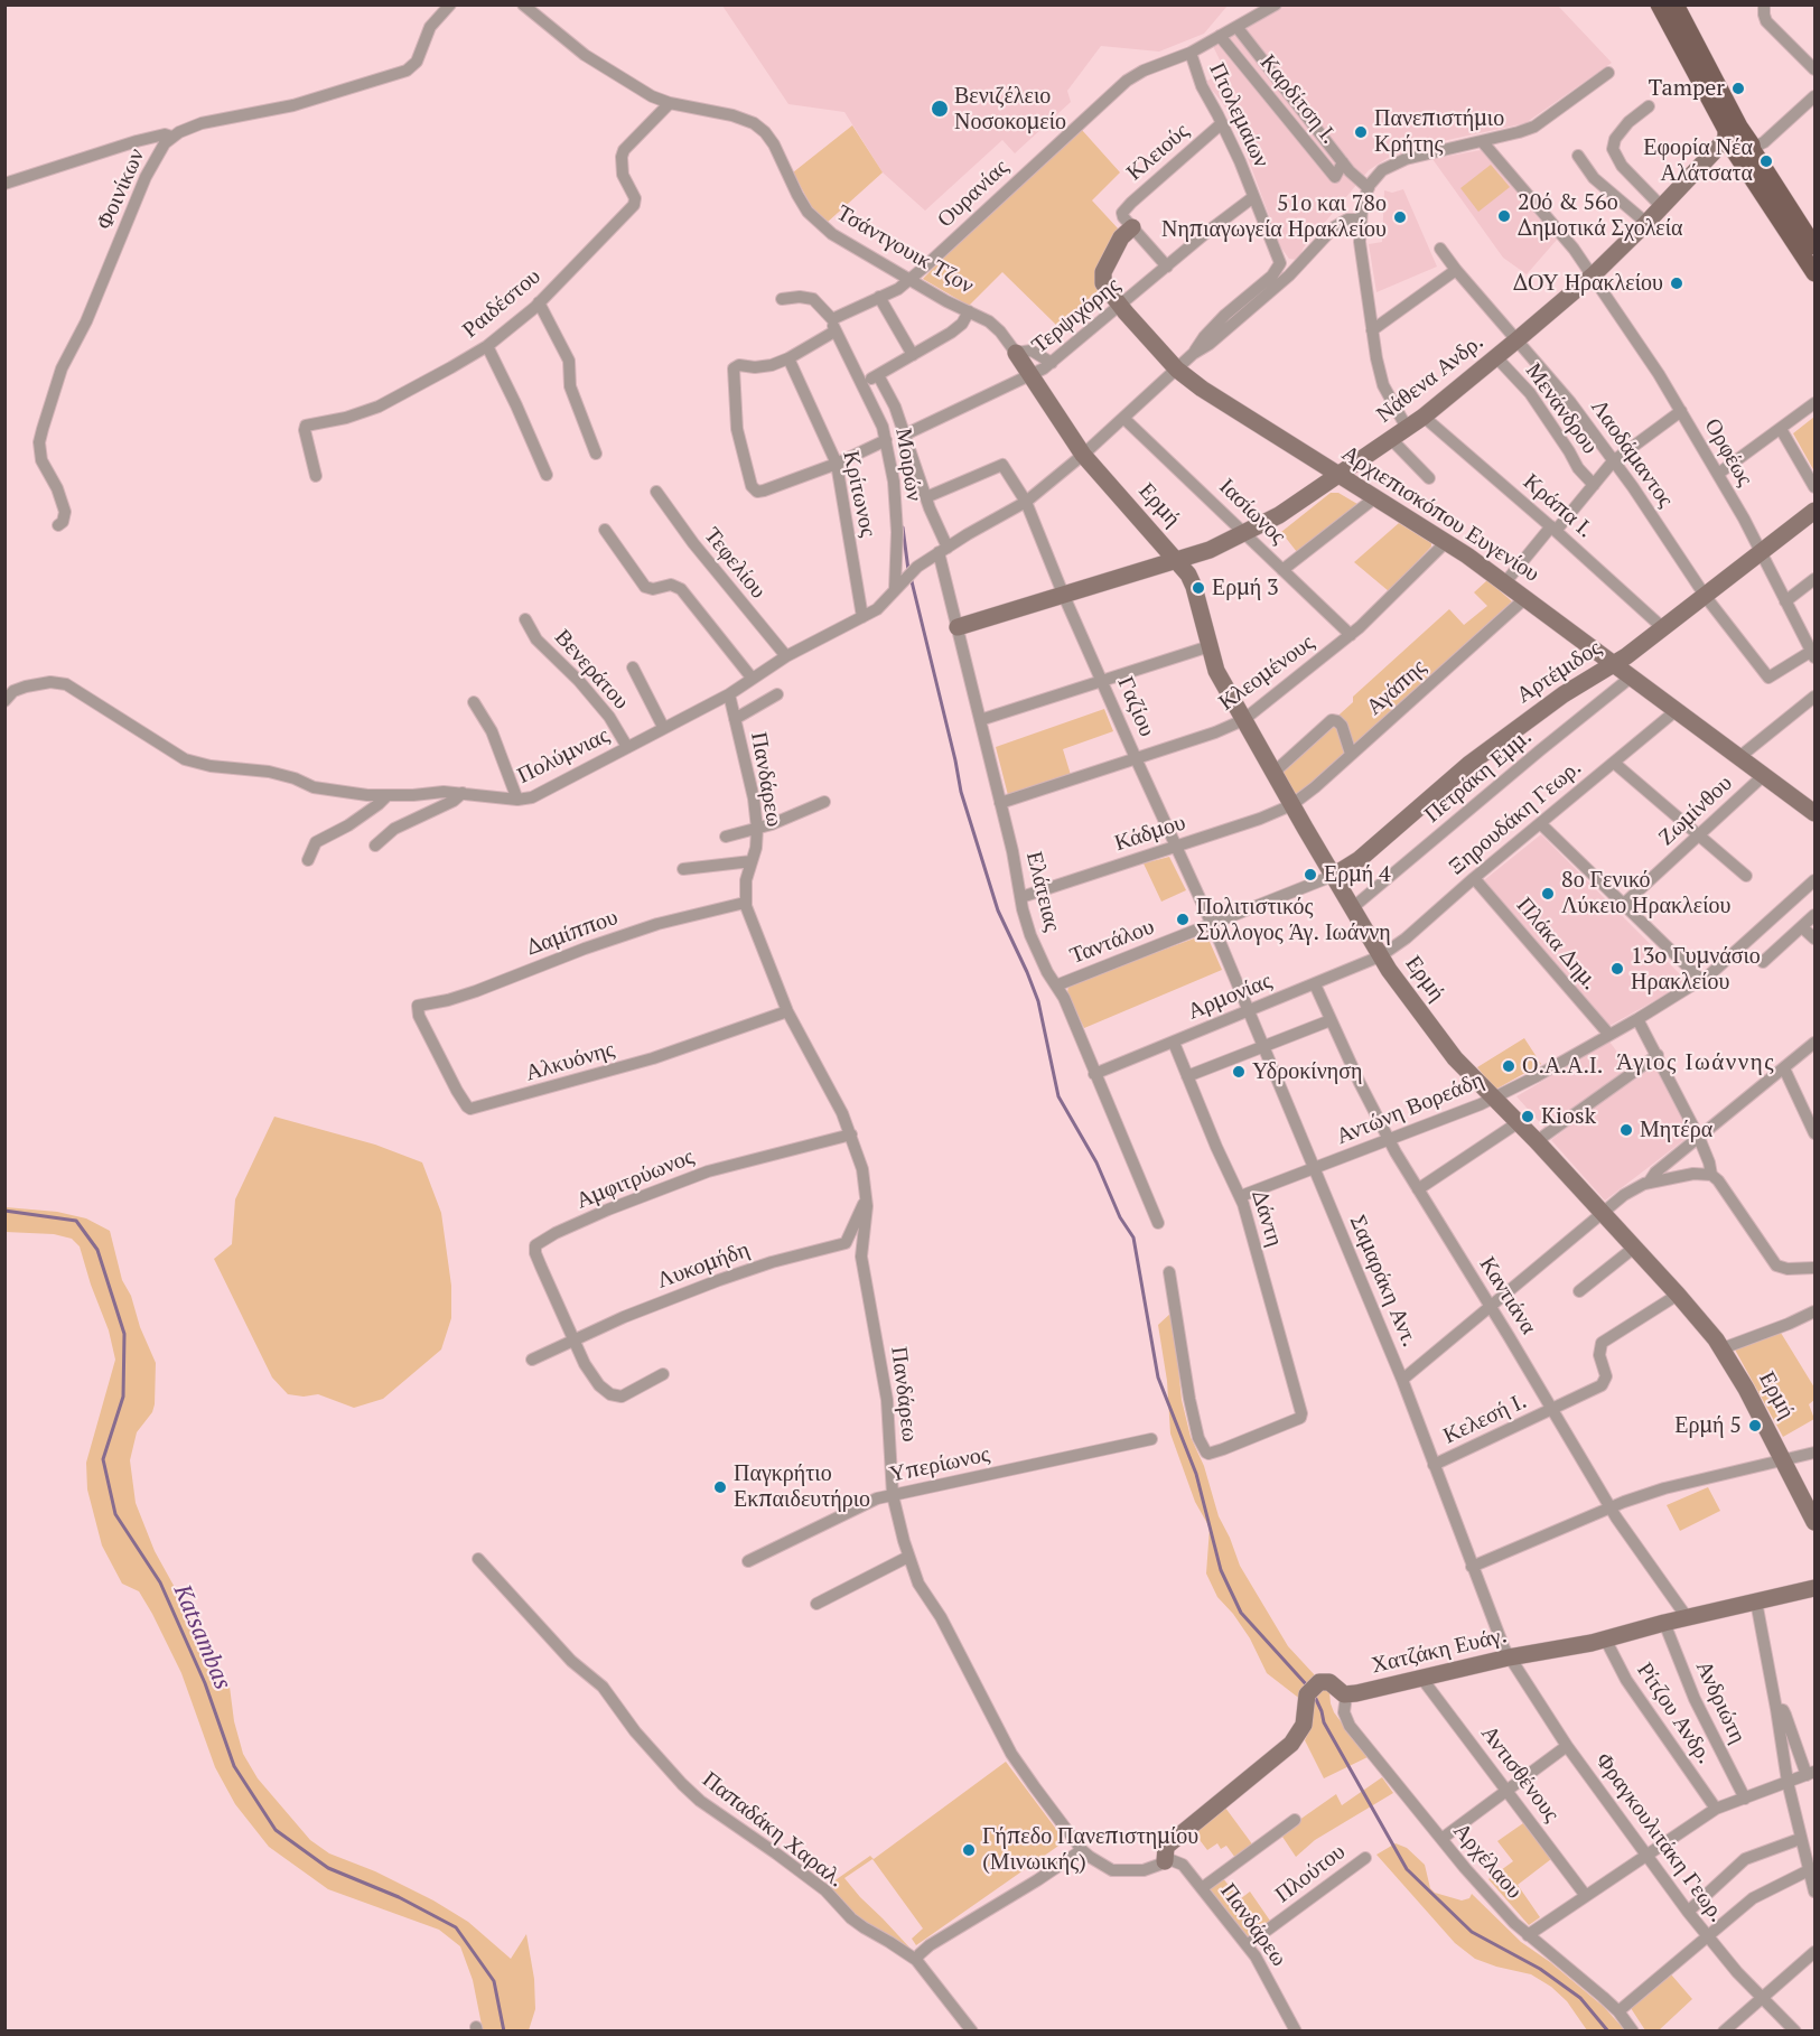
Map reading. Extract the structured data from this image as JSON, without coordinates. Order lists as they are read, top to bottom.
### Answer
{
  "streets": {
    "street": [
      "Καρδίτση Ι.",
      "Πτολεμαίων",
      "Κλειούς",
      "Φοινίκων",
      "Ουρανίας",
      "Τσάντγουικ Τζον",
      "Ραιδέστου",
      "Τερψιχόρης",
      "Νάθενα Ανδρ.",
      "Μενάνδρου",
      "Ορφέως",
      "Λαοδάμαντος",
      "Μοιρών",
      "Κρίτωνος",
      "Ερμή",
      "Κράπα Ι.",
      "Ιασίωνος",
      "Αρχιεπισκόπου Ευγενίου",
      "Τεφελίου",
      "Βενεράτου",
      "Αρτέμιδος",
      "Κλεομένους",
      "Αγάπης",
      "Γαζίου",
      "Πολύμνιας",
      "Πετράκη Εμμ.",
      "Πανδάρεω",
      "Ζωμίνθου",
      "Ξηρουδάκη Γεωρ.",
      "Κάδμου",
      "Ελάτειας",
      "Δαμίππου",
      "Ταντάλου",
      "Πλάκα Δημ.",
      "Αρμονίας",
      "Αλκυόνης",
      "Αντώνη Βορεάδη",
      "Αμφιτρύωνος",
      "Δάντη",
      "Λυκομήδη",
      "Σαμαράκη Αντ.",
      "Καντιάνα",
      "Κελεσή Ι.",
      "Υπερίωνος",
      "Χατζάκη Ευάγ.",
      "Ανδριώτη",
      "Ρίτζου Ανδρ.",
      "Αντισθένους",
      "Παπαδάκη Χαραλ.",
      "Φραγκουλιτάκη Γεωρ.",
      "Αρχέλαου",
      "Πλούτου"
    ]
  },
  "crossings": [
    ["Πτολεμαίων", "Κλειούς"],
    ["Πτολεμαίων", "Ουρανίας"],
    ["Πτολεμαίων", "Τερψιχόρης"],
    ["Κλειούς", "Αρχιεπισκόπου Ευγενίου"],
    ["Ουρανίας", "Τσάντγουικ Τζον"],
    ["Ουρανίας", "Μοιρών"],
    ["Τσάντγουικ Τζον", "Ραιδέστου"],
    ["Τσάντγουικ Τζον", "Ερμή"],
    ["Τερψιχόρης", "Ερμή"],
    ["Τερψιχόρης", "Αρχιεπισκόπου Ευγενίου"],
    ["Τερψιχόρης", "Ελάτειας"],
    ["Νάθενα Ανδρ.", "Μενάνδρου"],
    ["Νάθενα Ανδρ.", "Ορφέως"],
    ["Νάθενα Ανδρ.", "Λαοδάμαντος"],
    ["Νάθενα Ανδρ.", "Ερμή"],
    ["Νάθενα Ανδρ.", "Κράπα Ι."],
    ["Νάθενα Ανδρ.", "Ιασίωνος"],
    ["Νάθενα Ανδρ.", "Αρχιεπισκόπου Ευγενίου"],
    ["Νάθενα Ανδρ.", "Γαζίου"],
    ["Νάθενα Ανδρ.", "Ελάτειας"],
    ["Ορφέως", "Λαοδάμαντος"],
    ["Ορφέως", "Αρτέμιδος"],
    ["Λαοδάμαντος", "Αρτέμιδος"],
    ["Μοιρών", "Πολύμνιας"],
    ["Κρίτωνος", "Πολύμνιας"],
    ["Ερμή", "Αρτέμιδος"],
    ["Ερμή", "Κλεομένους"],
    ["Ερμή", "Αγάπης"],
    ["Ερμή", "Πολύμνιας"],
    ["Ερμή", "Πετράκη Εμμ."],
    ["Ερμή", "Ξηρουδάκη Γεωρ."],
    ["Ερμή", "Κάδμου"],
    ["Ερμή", "Ταντάλου"],
    ["Ερμή", "Αρμονίας"],
    ["Ερμή", "Αντώνη Βορεάδη"],
    ["Ερμή", "Κελεσή Ι."],
    ["Κράπα Ι.", "Αρτέμιδος"],
    ["Ιασίωνος", "Κλεομένους"],
    ["Αρχιεπισκόπου Ευγενίου", "Αρτέμιδος"],
    ["Αρχιεπισκόπου Ευγενίου", "Κλεομένους"],
    ["Αρχιεπισκόπου Ευγενίου", "Αγάπης"],
    ["Αρχιεπισκόπου Ευγενίου", "Πετράκη Εμμ."],
    ["Αρχιεπισκόπου Ευγενίου", "Ζωμίνθου"],
    ["Αρχιεπισκόπου Ευγενίου", "Ξηρουδάκη Γεωρ."],
    ["Τεφελίου", "Πολύμνιας"],
    ["Βενεράτου", "Πολύμνιας"],
    ["Αρτέμιδος", "Ταντάλου"],
    ["Κλεομένους", "Γαζίου"],
    ["Κλεομένους", "Ελάτειας"],
    ["Αγάπης", "Κάδμου"],
    ["Γαζίου", "Πολύμνιας"],
    ["Γαζίου", "Κάδμου"],
    ["Γαζίου", "Ελάτειας"],
    ["Γαζίου", "Ταντάλου"],
    ["Γαζίου", "Σαμαράκη Αντ."],
    ["Πολύμνιας", "Πανδάρεω"],
    ["Πολύμνιας", "Ελάτειας"],
    ["Πανδάρεω", "Δαμίππου"],
    ["Πανδάρεω", "Αλκυόνης"],
    ["Πανδάρεω", "Αμφιτρύωνος"],
    ["Πανδάρεω", "Λυκομήδη"],
    ["Πανδάρεω", "Υπερίωνος"],
    ["Πανδάρεω", "Χατζάκη Ευάγ."],
    ["Πανδάρεω", "Πλούτου"],
    ["Ξηρουδάκη Γεωρ.", "Πλάκα Δημ."],
    ["Ξηρουδάκη Γεωρ.", "Αρμονίας"],
    ["Κάδμου", "Ελάτειας"],
    ["Ελάτειας", "Ταντάλου"],
    ["Ελάτειας", "Αρμονίας"],
    ["Δαμίππου", "Αλκυόνης"],
    ["Ταντάλου", "Σαμαράκη Αντ."],
    ["Πλάκα Δημ.", "Αντώνη Βορεάδη"],
    ["Αρμονίας", "Δάντη"],
    ["Αρμονίας", "Σαμαράκη Αντ."],
    ["Αρμονίας", "Καντιάνα"],
    ["Αντώνη Βορεάδη", "Δάντη"],
    ["Αντώνη Βορεάδη", "Σαμαράκη Αντ."],
    ["Αντώνη Βορεάδη", "Καντιάνα"],
    ["Αμφιτρύωνος", "Λυκομήδη"],
    ["Σαμαράκη Αντ.", "Κελεσή Ι."],
    ["Σαμαράκη Αντ.", "Χατζάκη Ευάγ."],
    ["Σαμαράκη Αντ.", "Φραγκουλιτάκη Γεωρ."],
    ["Καντιάνα", "Κελεσή Ι."],
    ["Καντιάνα", "Χατζάκη Ευάγ."],
    ["Χατζάκη Ευάγ.", "Ανδριώτη"],
    ["Χατζάκη Ευάγ.", "Ρίτζου Ανδρ."],
    ["Χατζάκη Ευάγ.", "Αντισθένους"],
    ["Χατζάκη Ευάγ.", "Φραγκουλιτάκη Γεωρ."],
    ["Χατζάκη Ευάγ.", "Αρχέλαου"]
  ],
  "districts": ["Άγιος Ιωάννης"],
  "water": ["Katsambas"],
  "places": [
    "Tamper",
    "Βενιζέλειο Νοσοκομείο",
    "Πανεπιστήμιο Κρήτης",
    "Εφορία Νέα Αλάτσατα",
    "20ό & 56ο Δημοτικά Σχολεία",
    "51ο και 78ο Νηπιαγωγεία Ηρακλείου",
    "ΔΟΥ Ηρακλείου",
    "Ερμή 3",
    "Ερμή 4",
    "8ο Γενικό Λύκειο Ηρακλείου",
    "Πολιτιστικός Σύλλογος Άγ. Ιωάννη",
    "13o Γυμνάσιο Ηρακλείου",
    "Ο.Α.Α.Ι.",
    "Υδροκίνηση",
    "Kiosk",
    "Μητέρα",
    "Ερμή 5",
    "Παγκρήτιο Εκπαιδευτήριο",
    "Γήπεδο Πανεπιστημίου (Μινωικής)"
  ]
}
